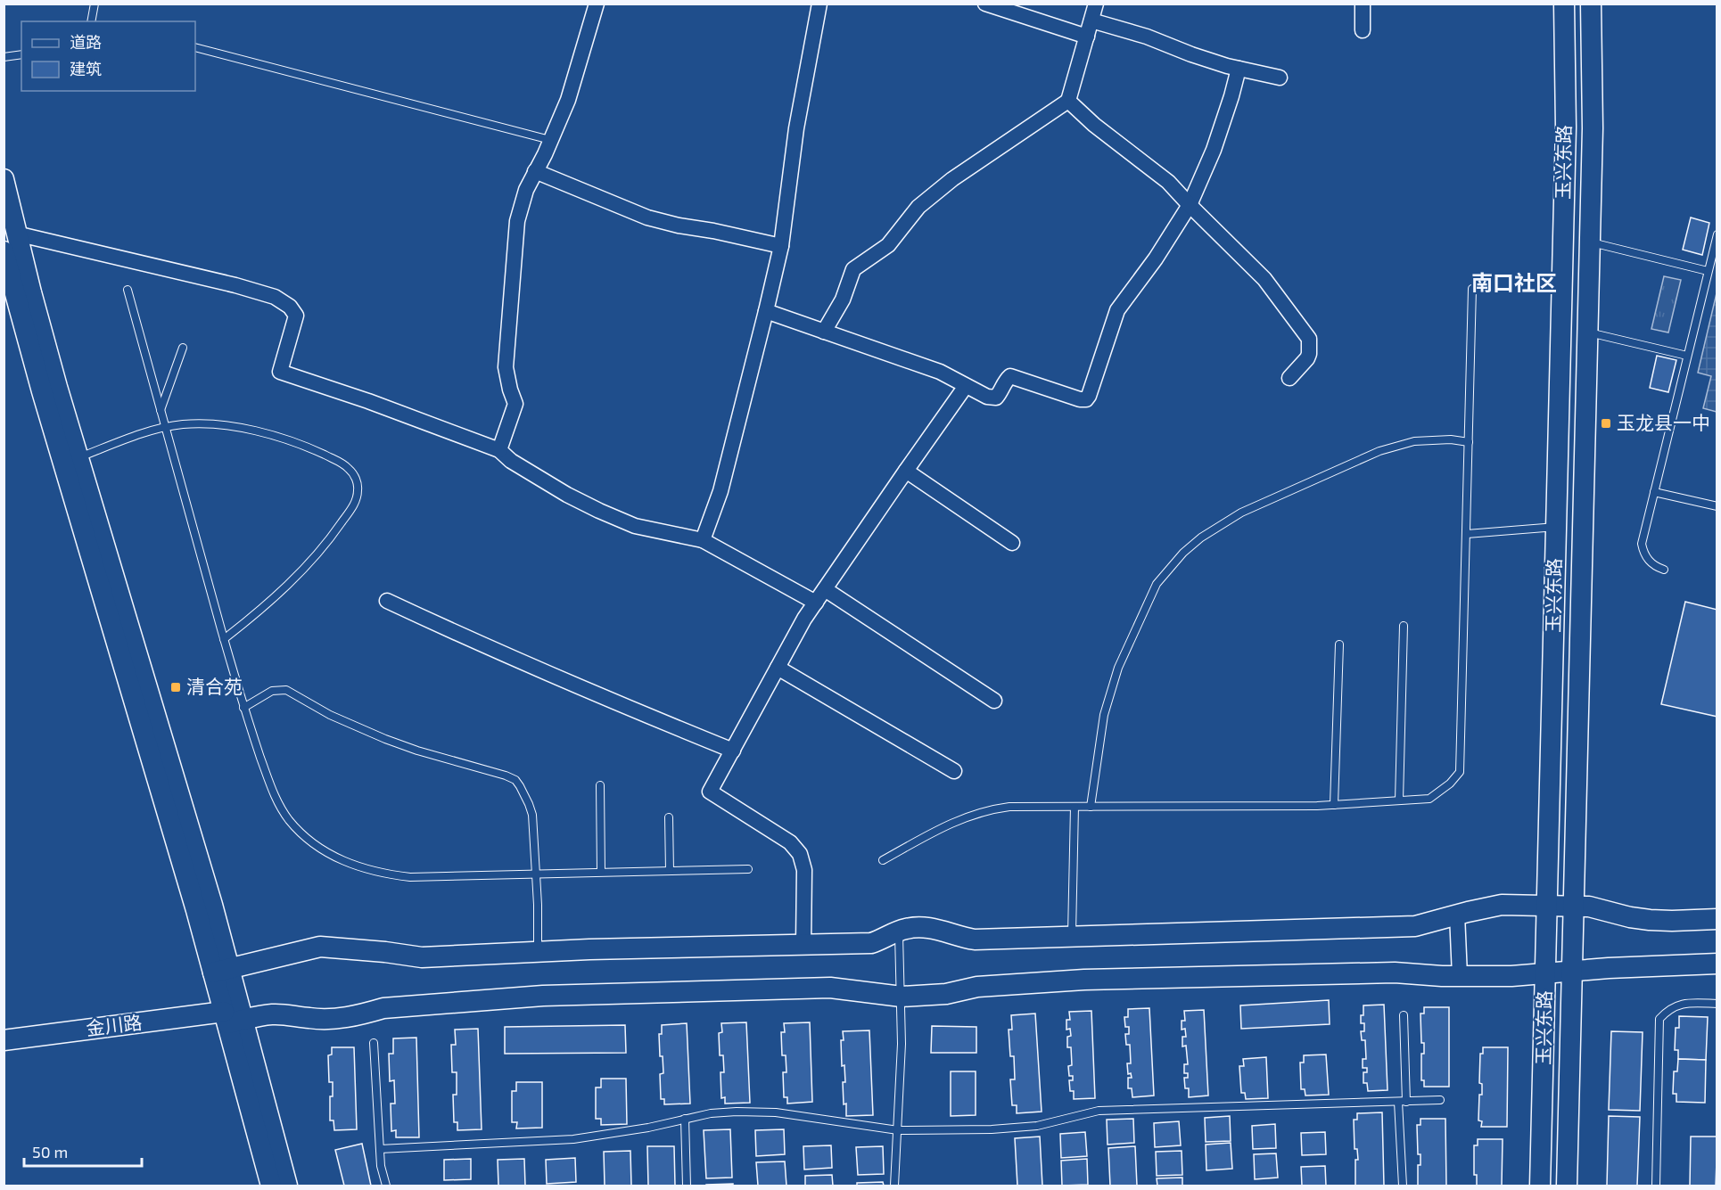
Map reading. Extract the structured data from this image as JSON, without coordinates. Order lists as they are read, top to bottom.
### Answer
{
  "streets": {
    "street": ["玉兴东路", "金川路"]
  },
  "crossings": [
    ["玉兴东路", "金川路"]
  ],
  "districts": ["南口社区"],
  "places": {
    "transit": ["玉龙县一中", "清合苑"]
  },
  "legend": ["道路", "建筑"],
  "scale_bar": "50 m"
}
